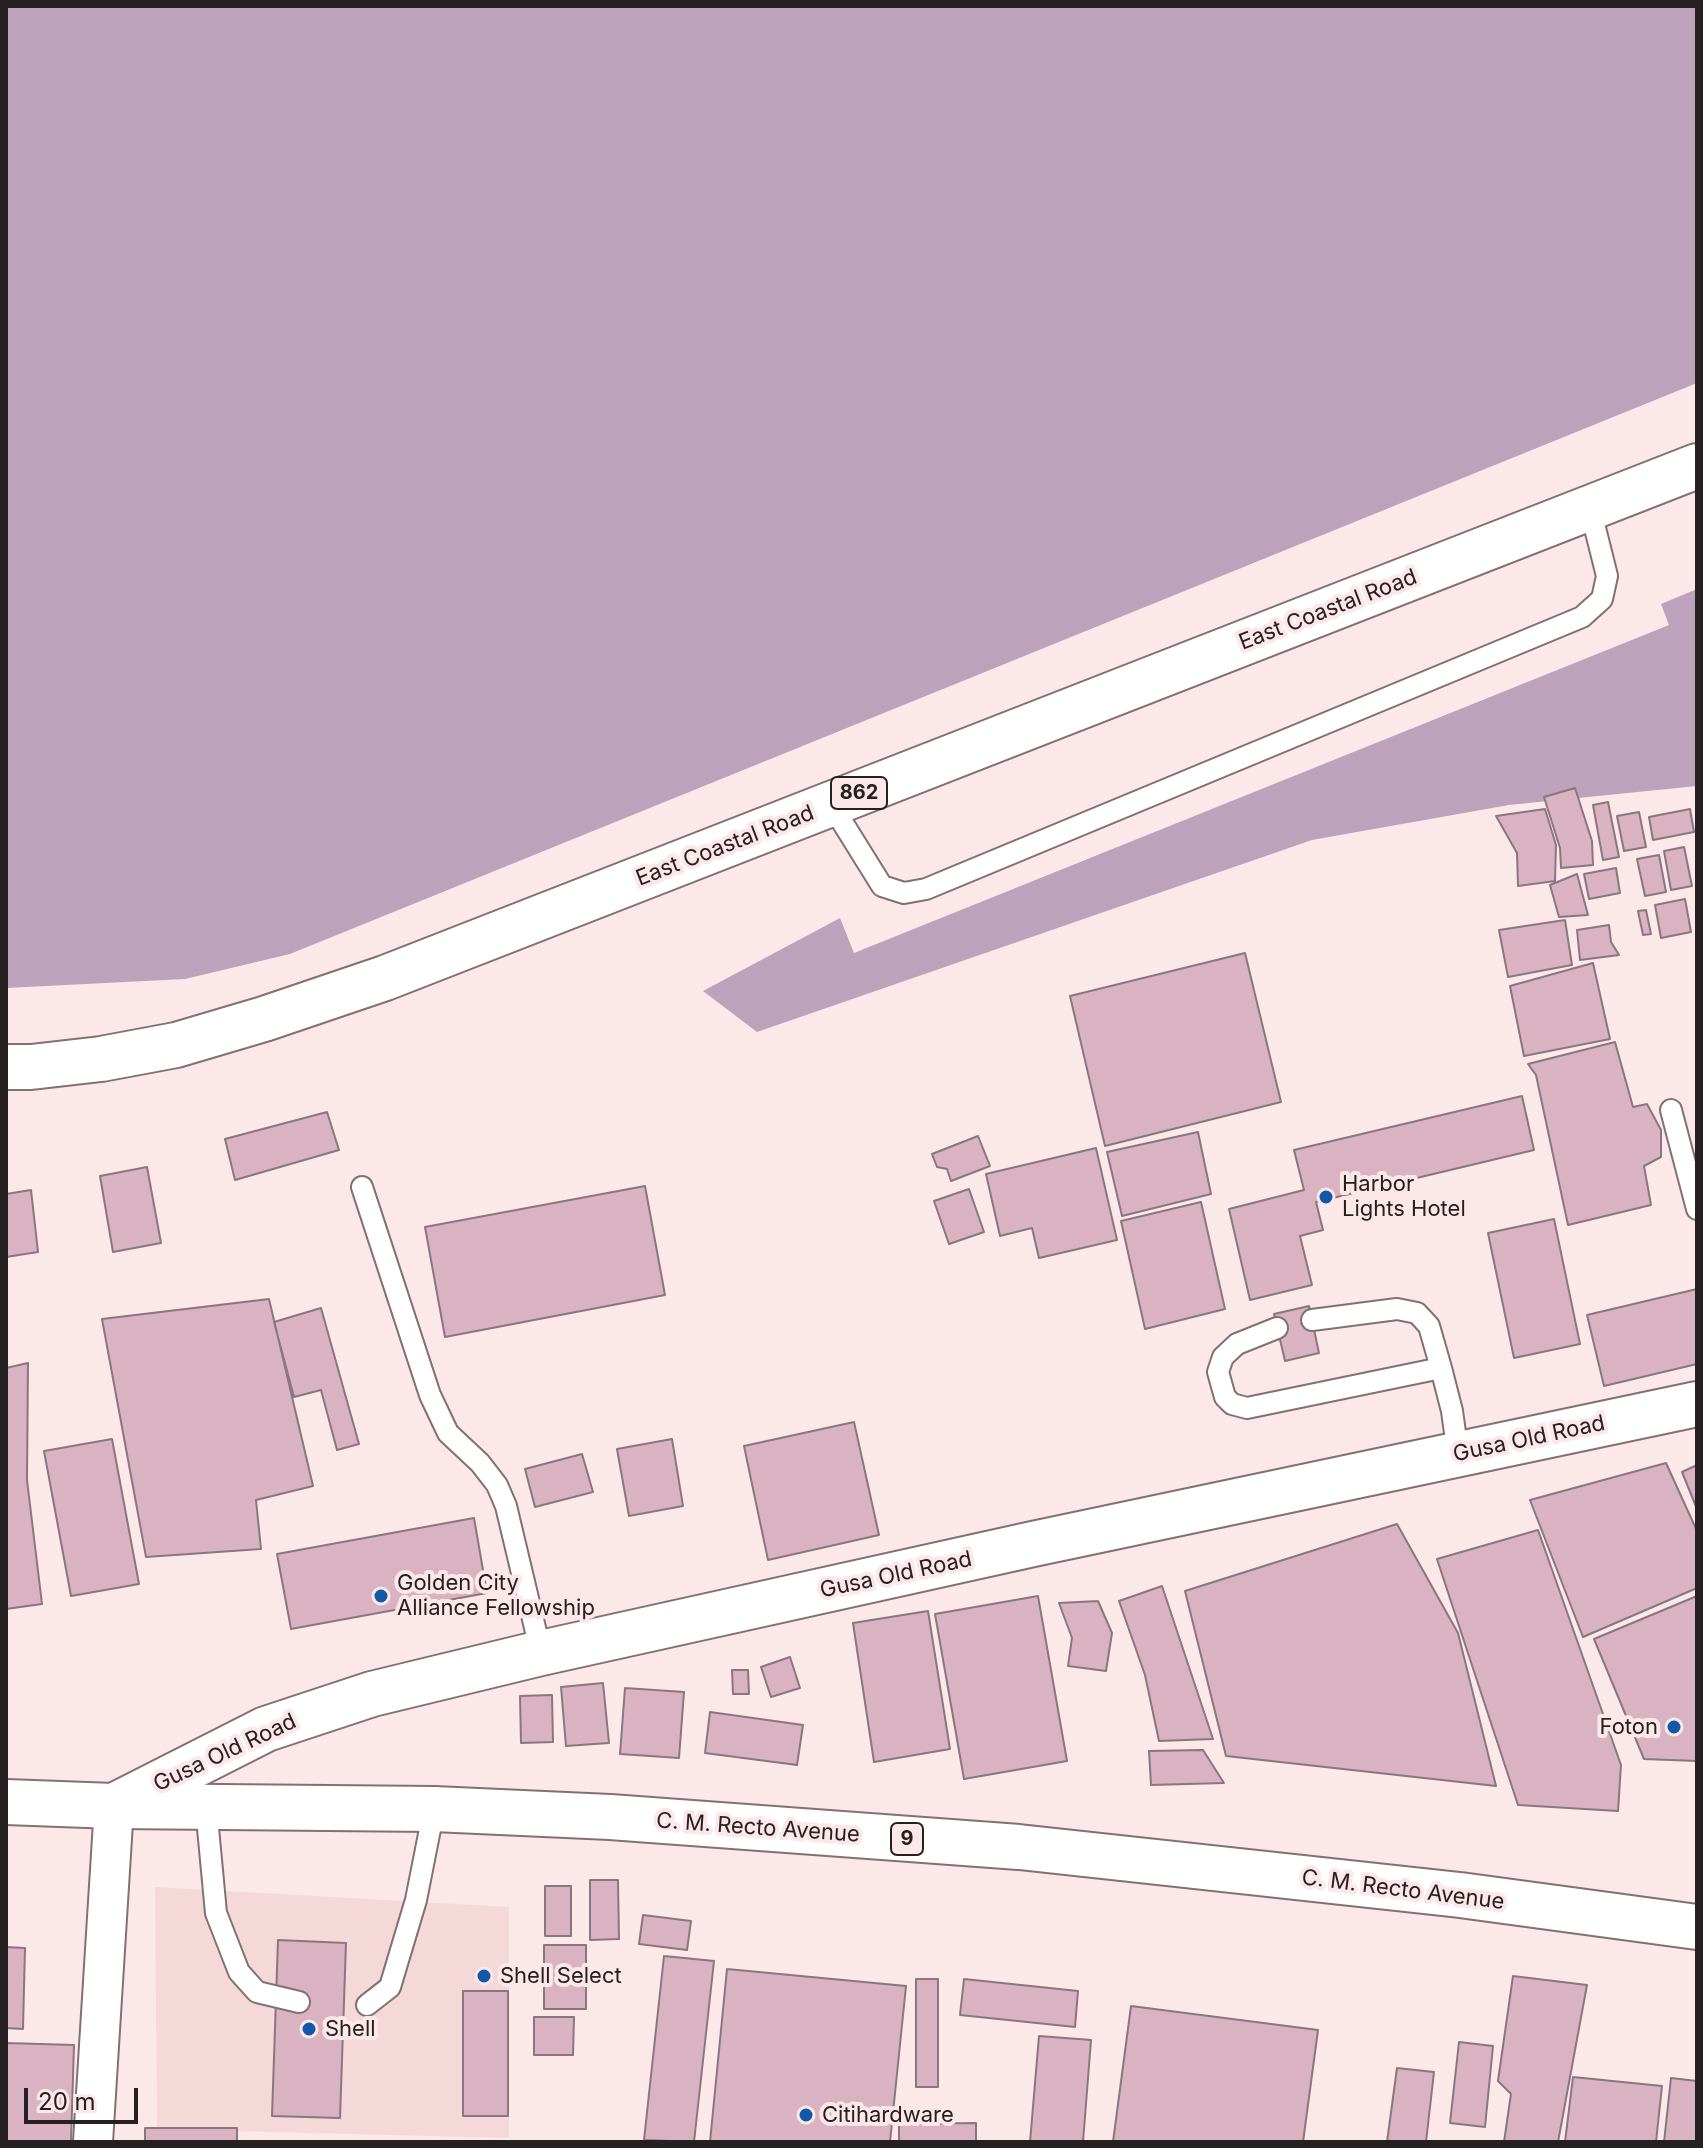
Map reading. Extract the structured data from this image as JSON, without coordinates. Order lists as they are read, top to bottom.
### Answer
{
  "streets": {
    "main road": [
      "East Coastal Road",
      "862",
      "Gusa Old Road",
      "C. M. Recto Avenue",
      "9"
    ]
  },
  "crossings": [
    ["Gusa Old Road", "C. M. Recto Avenue"]
  ],
  "places": [
    "Harbor Lights Hotel",
    "Golden City Alliance Fellowship",
    "Foton",
    "Shell Select",
    "Shell",
    "Citihardware"
  ],
  "scale_bar": "20 m"
}
